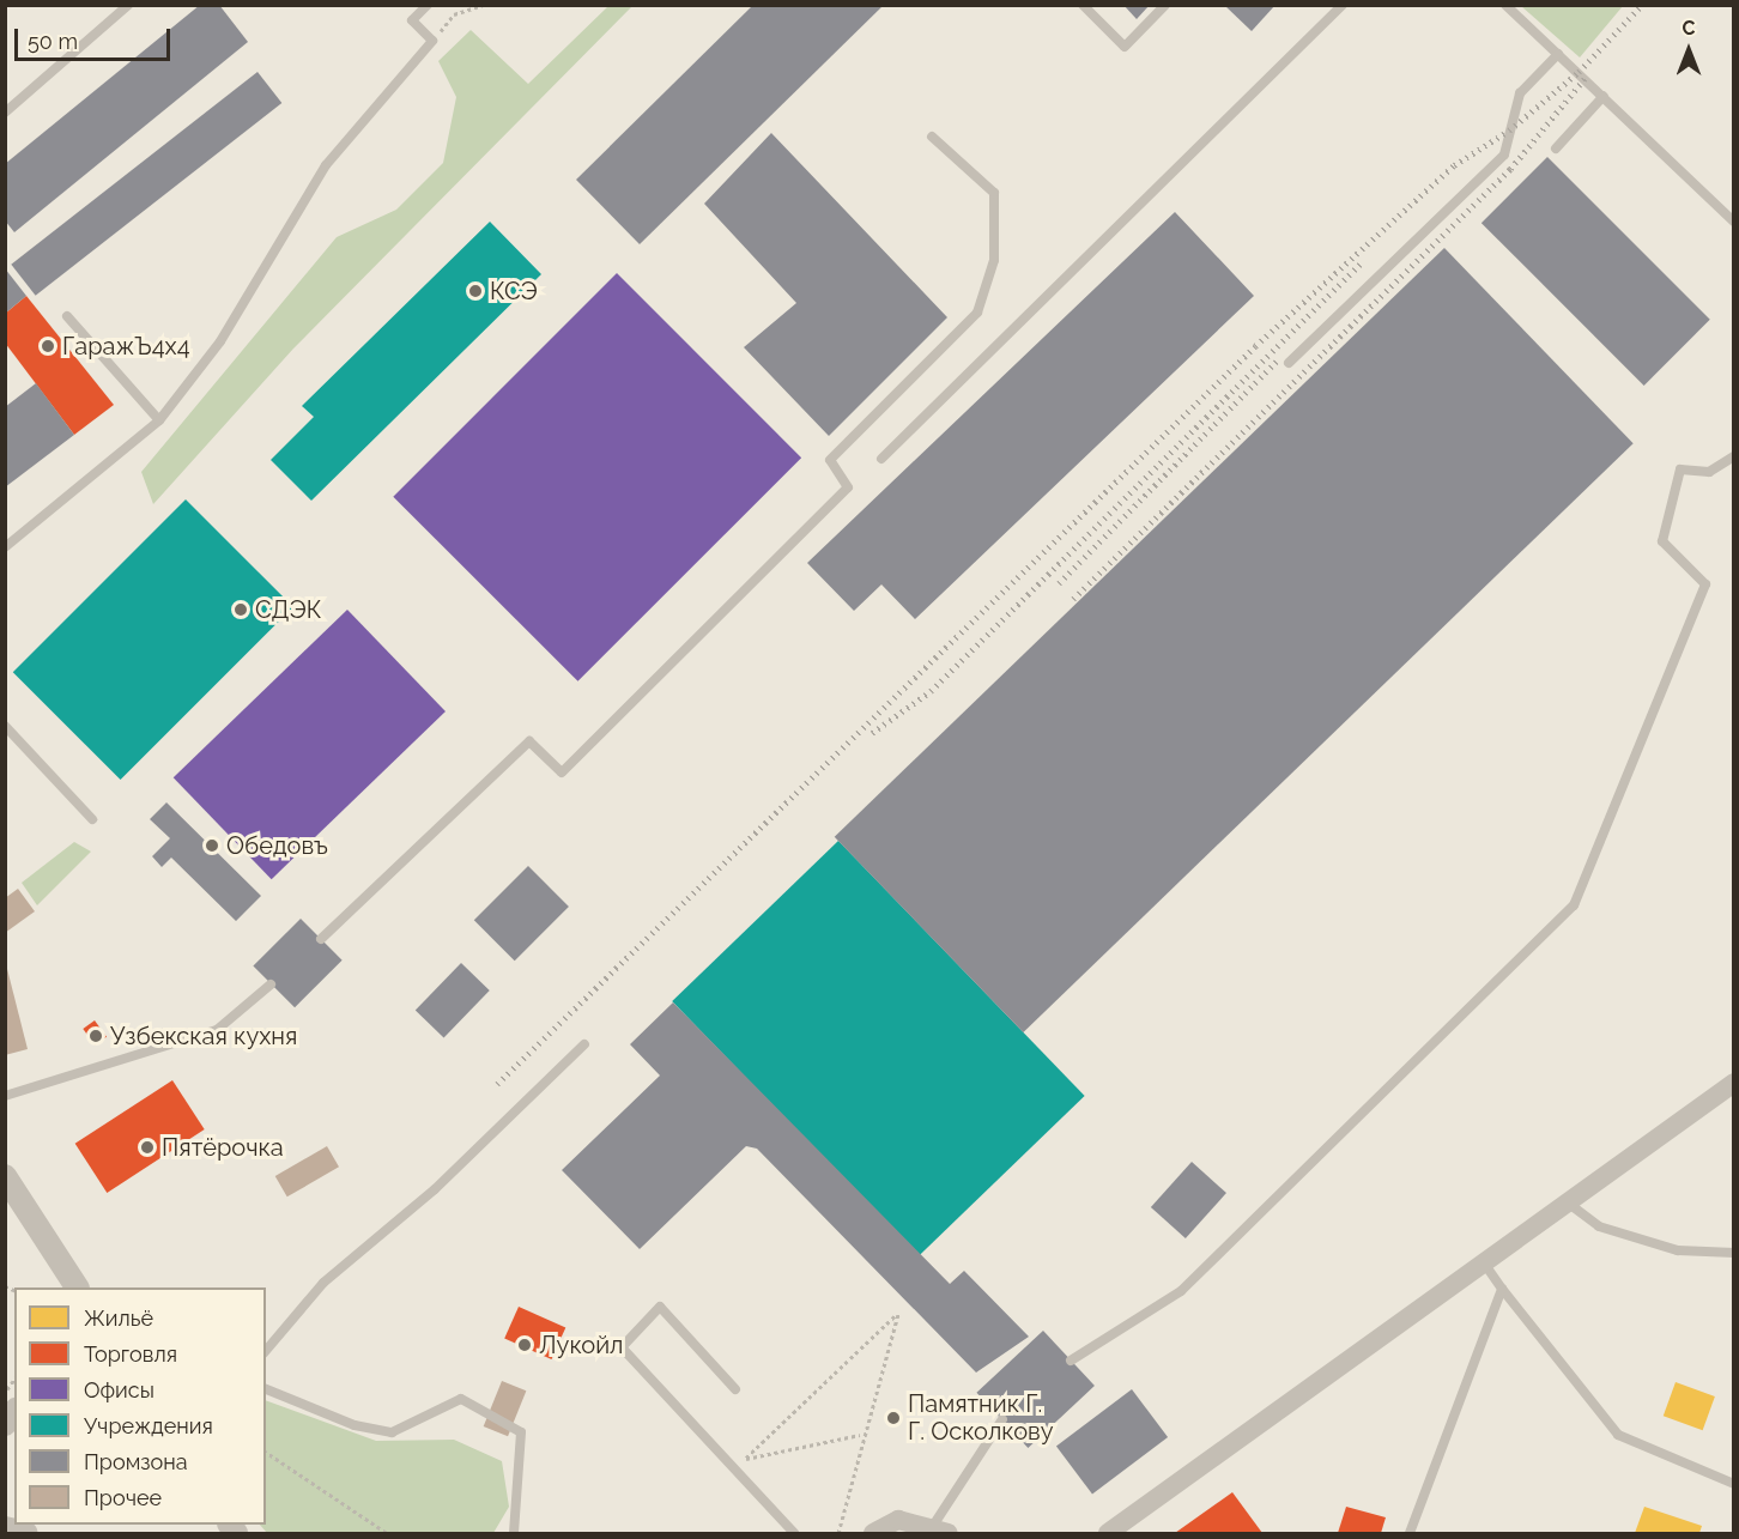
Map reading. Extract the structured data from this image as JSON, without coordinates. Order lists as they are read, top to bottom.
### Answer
{
  "places": [
    "КСЭ",
    "ГаражЪ4х4",
    "СДЭК",
    "Обедовъ",
    "Узбекская кухня",
    "Пятёрочка",
    "Лукойл",
    "Памятник Г. Г. Осколкову"
  ],
  "legend": [
    "Жильё",
    "Торговля",
    "Офисы",
    "Учреждения",
    "Промзона",
    "Прочее"
  ],
  "scale_bar": "50 m",
  "north": "top"
}
